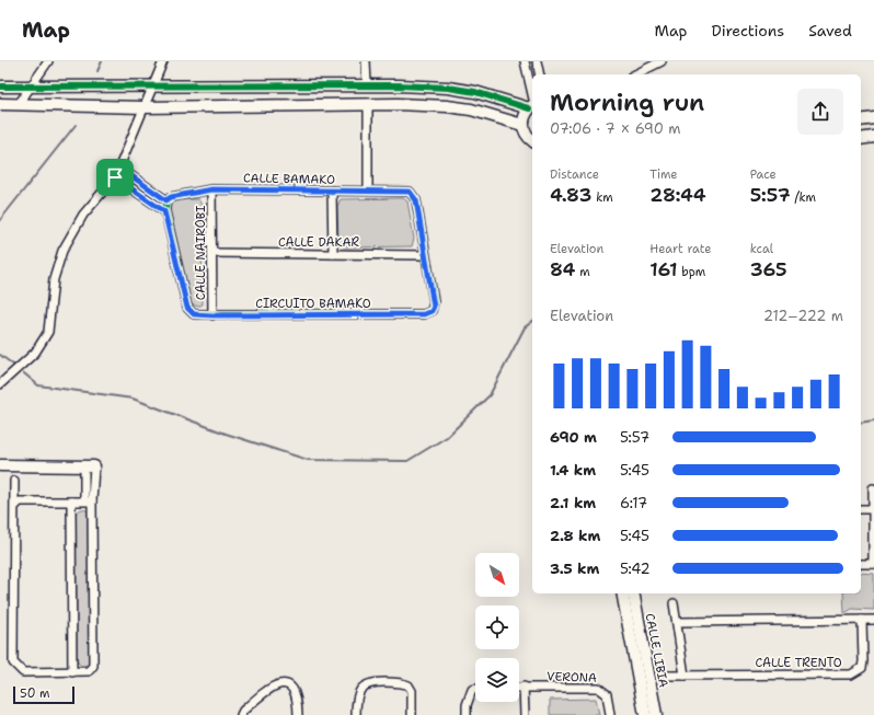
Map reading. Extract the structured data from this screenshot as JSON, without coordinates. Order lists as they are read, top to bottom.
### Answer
{
  "streets": {
    "street": [
      "CALLE BAMAKO",
      "CALLE DAKAR",
      "CALLE NAIROBI",
      "CIRCUITO BAMAKO",
      "CALLE LIBIA",
      "CALLE TRENTO",
      "VERONA"
    ]
  },
  "crossings": [
    ["CALLE BAMAKO", "CALLE DAKAR"],
    ["CALLE BAMAKO", "CALLE NAIROBI"],
    ["CALLE BAMAKO", "CIRCUITO BAMAKO"],
    ["CALLE DAKAR", "CALLE NAIROBI"],
    ["CALLE NAIROBI", "CIRCUITO BAMAKO"]
  ],
  "scale_bar": "50 m",
  "north": "bottom right",
  "page": {
    "header": "Map",
    "nav": ["Map", "Directions", "Saved"],
    "heading": ["Morning run", "07:06 · 7 × 690 m"],
    "stats": [
      ["Distance", "4.83 km"],
      ["Time", "28:44"],
      ["Pace", "5:57 /km"],
      ["Elevation", "84 m"],
      ["Heart rate", "161 bpm"],
      ["kcal", "365"]
    ],
    "chart": ["Elevation", "212–222 m"],
    "list": [
      {
        "name": "690 m",
        "note": "5:57"
      },
      {
        "name": "1.4 km",
        "note": "5:45"
      },
      {
        "name": "2.1 km",
        "note": "6:17"
      },
      {
        "name": "2.8 km",
        "note": "5:45"
      },
      {
        "name": "3.5 km",
        "note": "5:42"
      }
    ],
    "scale": "50 m"
  }
}
